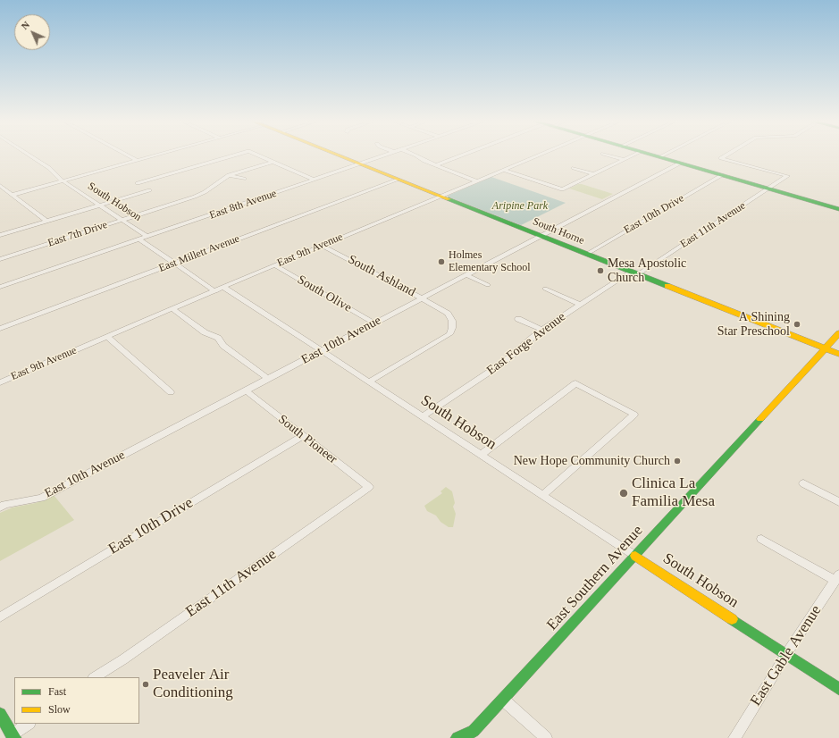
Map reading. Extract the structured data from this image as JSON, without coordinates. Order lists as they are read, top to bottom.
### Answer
{
  "streets": {
    "street": [
      "South Hobson",
      "East 8th Avenue",
      "East 10th Drive",
      "East 11th Avenue",
      "South Horne",
      "East 7th Drive",
      "East 9th Avenue",
      "East Millett Avenue",
      "South Ashland",
      "South Olive",
      "East 10th Avenue",
      "East Forge Avenue",
      "South Pioneer",
      "East Southern Avenue",
      "East Gable Avenue"
    ]
  },
  "crossings": [
    ["South Hobson", "East 8th Avenue"],
    ["South Hobson", "East 7th Drive"],
    ["South Hobson", "East 9th Avenue"],
    ["South Hobson", "East Millett Avenue"],
    ["South Hobson", "East 10th Avenue"],
    ["South Hobson", "East Forge Avenue"],
    ["South Hobson", "East Southern Avenue"],
    ["South Hobson", "East Gable Avenue"],
    ["East 8th Avenue", "South Horne"],
    ["East 10th Drive", "South Horne"],
    ["East 10th Drive", "South Pioneer"],
    ["East 11th Avenue", "South Horne"],
    ["East 11th Avenue", "East Forge Avenue"],
    ["East 11th Avenue", "South Pioneer"],
    ["South Horne", "East 9th Avenue"],
    ["South Horne", "East Millett Avenue"],
    ["South Horne", "East 10th Avenue"],
    ["South Horne", "East Forge Avenue"],
    ["South Horne", "East Southern Avenue"],
    ["East 9th Avenue", "South Ashland"],
    ["East 9th Avenue", "South Olive"],
    ["South Ashland", "East 10th Avenue"],
    ["South Olive", "East 10th Avenue"],
    ["East 10th Avenue", "South Pioneer"]
  ],
  "parks": ["Aripine Park"],
  "places": [
    "Holmes Elementary School",
    "Mesa Apostolic Church",
    "A Shining Star Preschool",
    "New Hope Community Church",
    "Clinica La Familia Mesa",
    "Peaveler Air Conditioning"
  ],
  "legend": ["Fast", "Slow"],
  "north": "top left"
}
